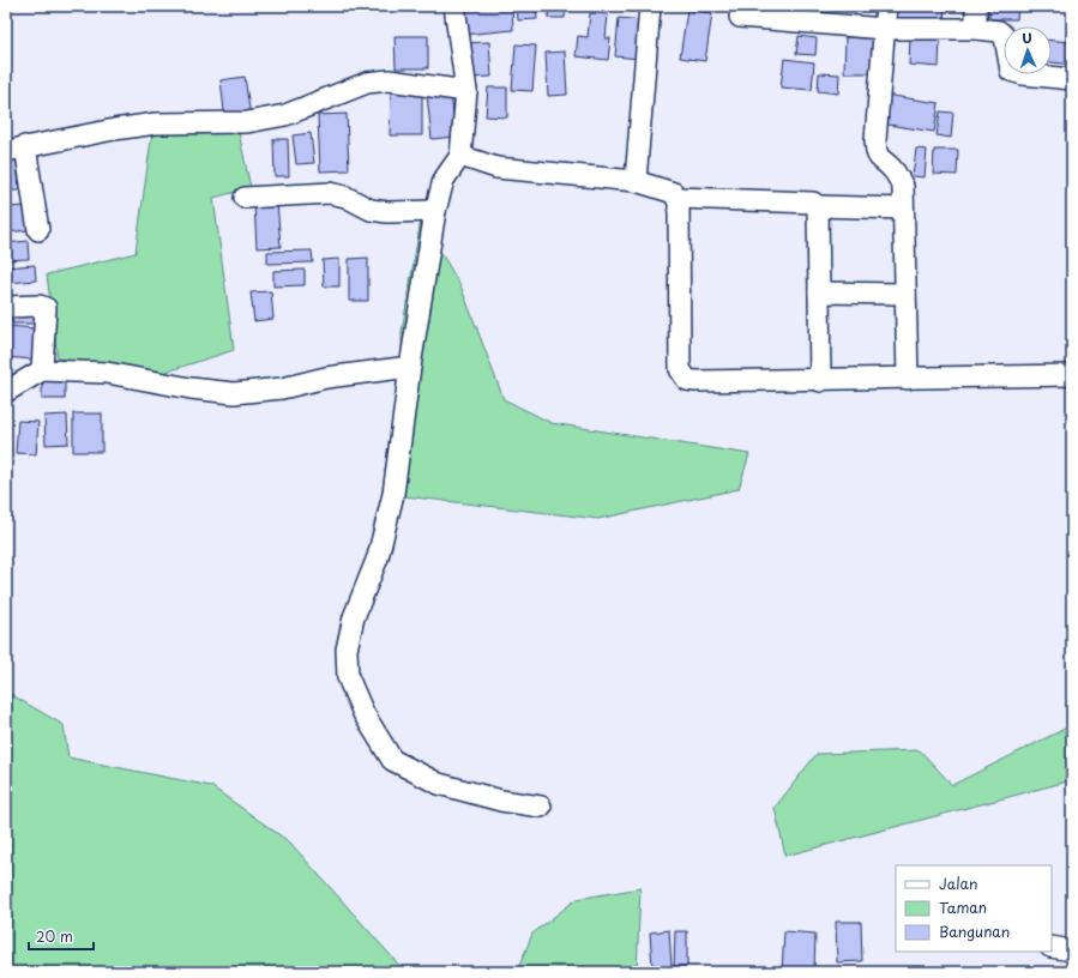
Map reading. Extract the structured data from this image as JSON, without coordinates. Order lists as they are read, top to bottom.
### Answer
{
  "legend": ["Jalan", "Taman", "Bangunan"],
  "scale_bar": "20 m",
  "north": "top"
}
